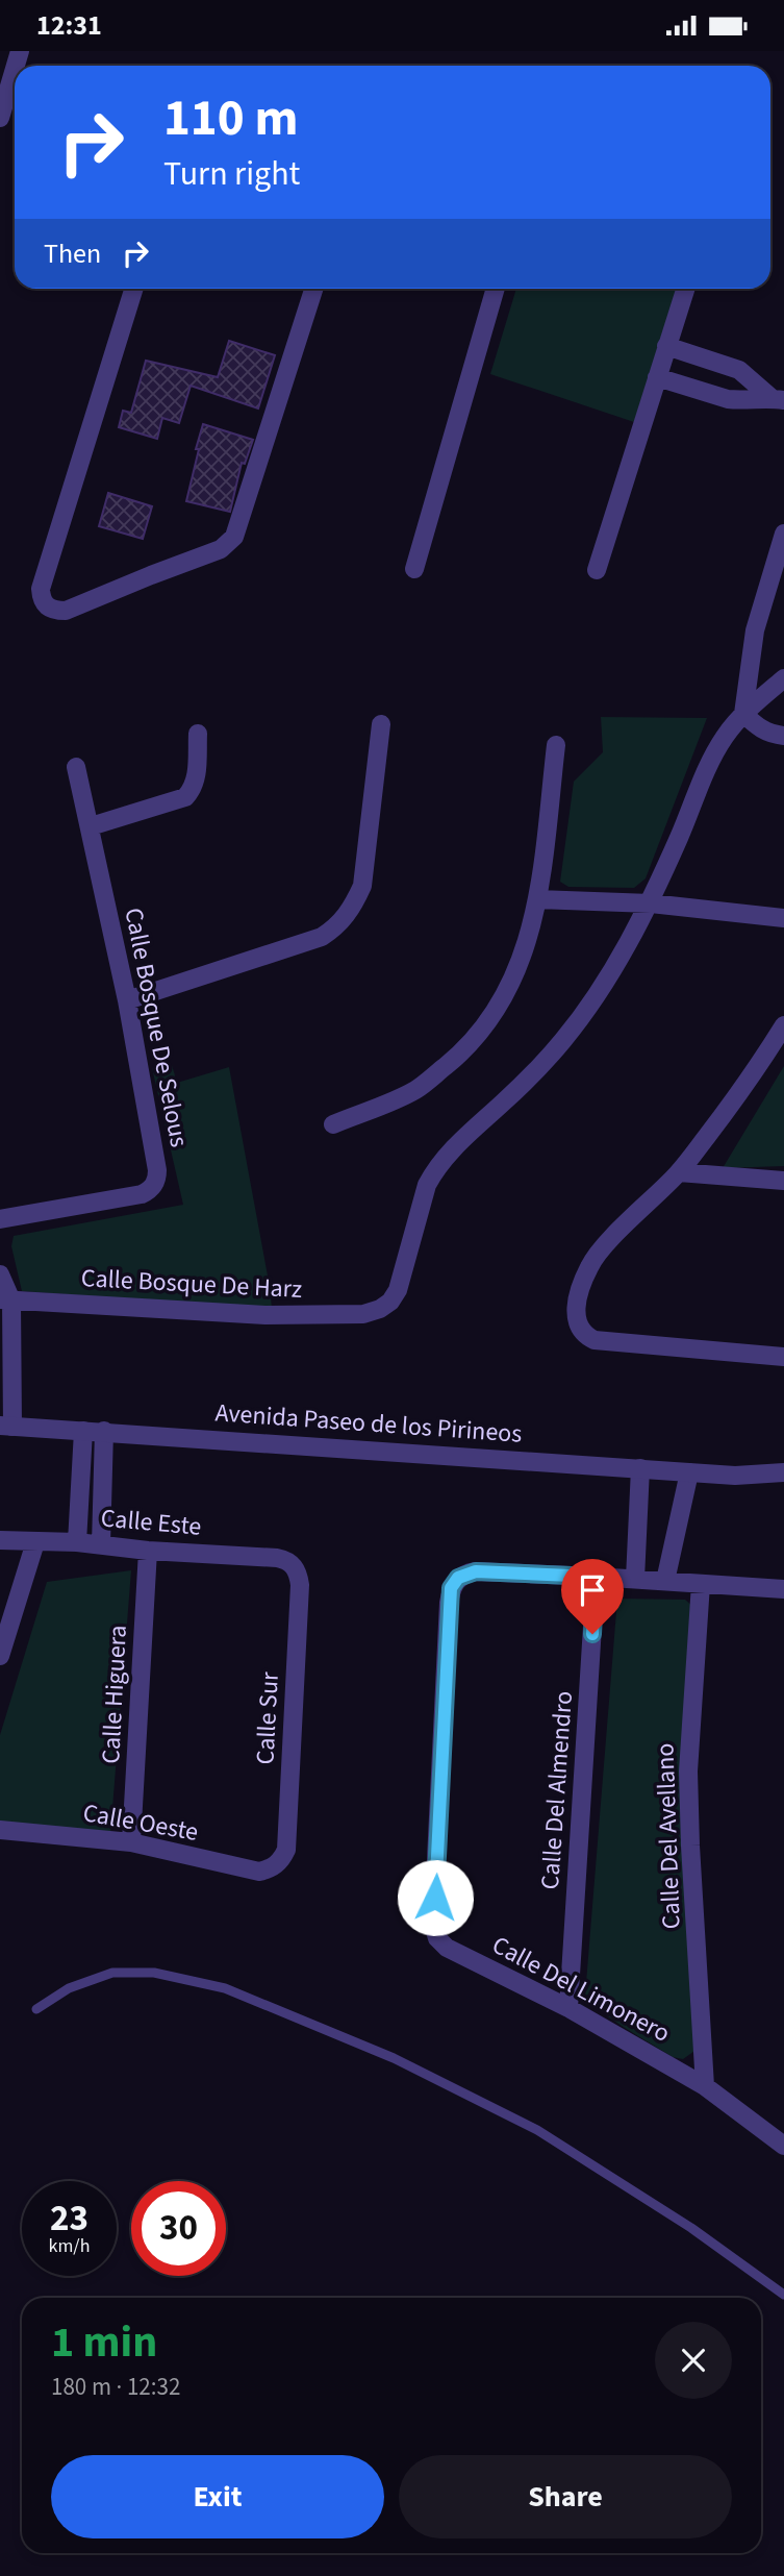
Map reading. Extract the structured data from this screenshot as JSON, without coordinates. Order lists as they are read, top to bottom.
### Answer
{
  "streets": {
    "street": [
      "Calle Bosque De Selous",
      "Calle Bosque De Harz",
      "Avenida Paseo de los Pirineos",
      "Calle Este",
      "Calle Higuera",
      "Calle Sur",
      "Calle Del Almendro",
      "Calle Oeste",
      "Calle Del Avellano",
      "Calle Del Limonero"
    ]
  },
  "crossings": [
    ["Calle Este", "Calle Higuera"],
    ["Calle Este", "Calle Sur"],
    ["Calle Higuera", "Calle Oeste"],
    ["Calle Sur", "Calle Oeste"],
    ["Calle Del Almendro", "Calle Del Limonero"],
    ["Calle Del Avellano", "Calle Del Limonero"]
  ],
  "page": {
    "status": "12:31",
    "turn": ["110 m", "Turn right"],
    "then": "Then",
    "speed": "23 km/h",
    "limit": "30",
    "heading": ["1 min", "180 m · 12:32"],
    "buttons": ["Exit", "Share"]
  }
}
